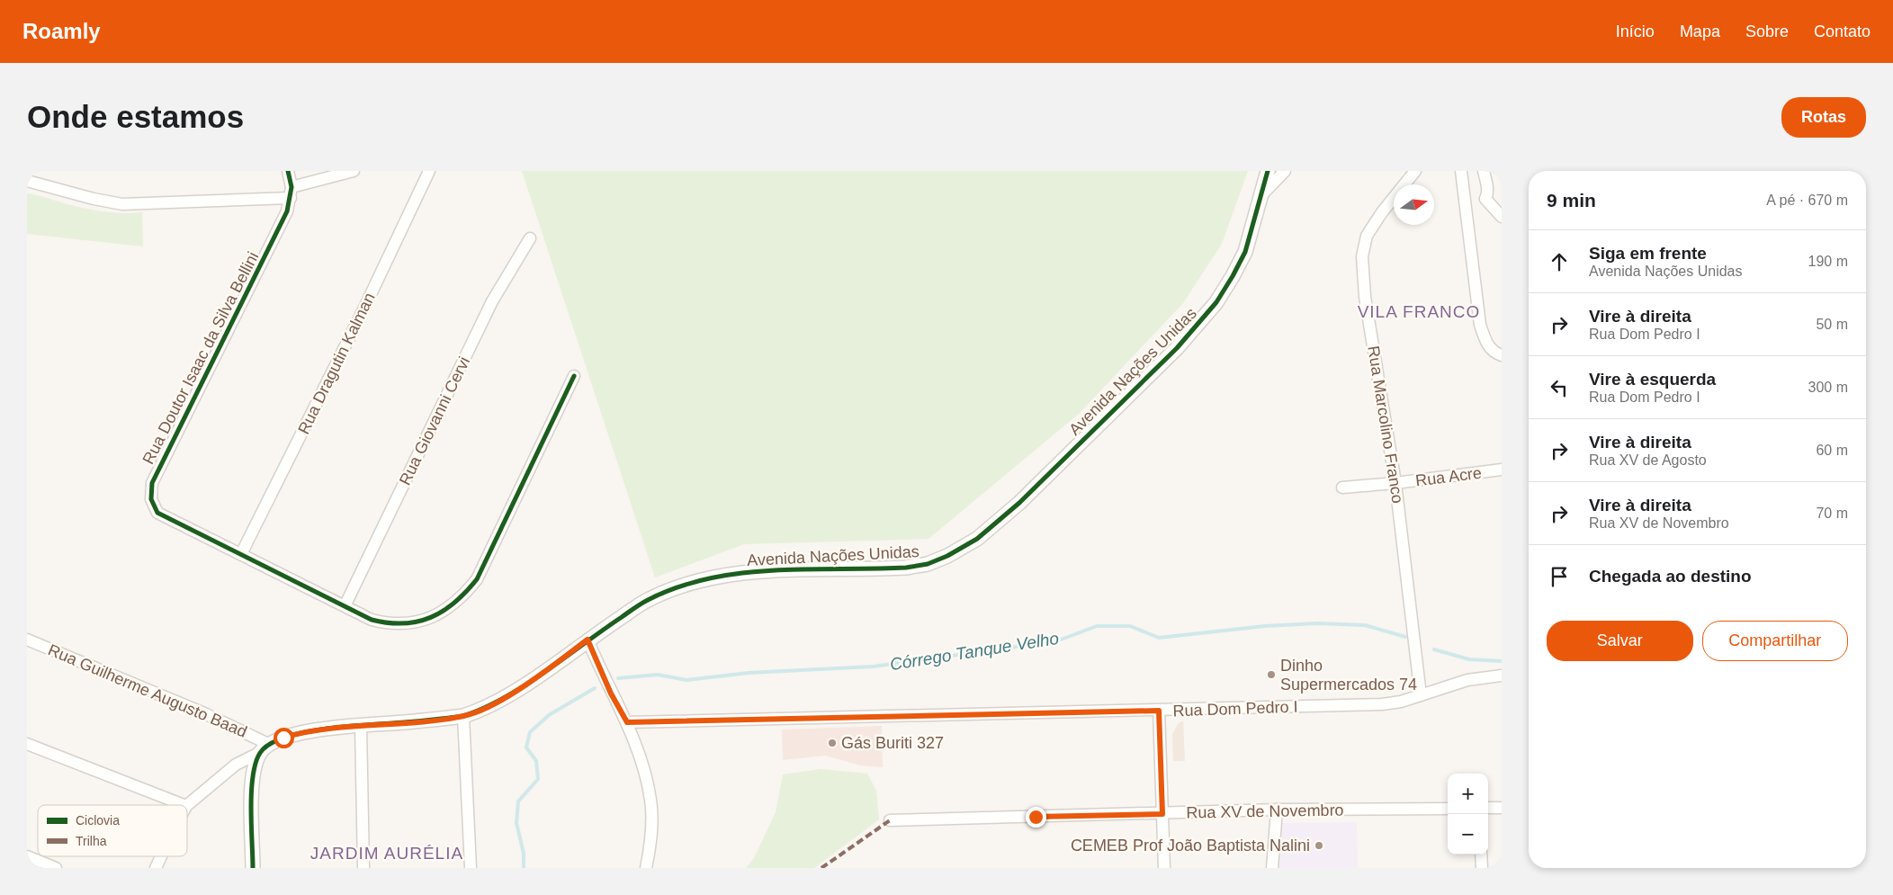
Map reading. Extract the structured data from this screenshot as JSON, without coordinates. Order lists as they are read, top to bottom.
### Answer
{
  "streets": {
    "street": [
      "Rua Doutor Isaac da Silva Bellini",
      "Rua Dragutin Kalman",
      "Avenida Nações Unidas",
      "Rua Giovanni Cervi",
      "Rua Marcolino Franco",
      "Rua Acre",
      "Rua Guilherme Augusto Baad",
      "Rua Dom Pedro I",
      "Rua XV de Novembro"
    ]
  },
  "crossings": [
    ["Rua Doutor Isaac da Silva Bellini", "Rua Dragutin Kalman"],
    ["Rua Doutor Isaac da Silva Bellini", "Rua Giovanni Cervi"],
    ["Avenida Nações Unidas", "Rua Guilherme Augusto Baad"],
    ["Rua Marcolino Franco", "Rua Acre"],
    ["Rua Marcolino Franco", "Rua Dom Pedro I"]
  ],
  "districts": ["VILA FRANCO", "JARDIM AURÉLIA"],
  "water": ["Córrego Tanque Velho"],
  "places": ["Dinho Supermercados 74", "Gás Buriti 327", "CEMEB Prof João Baptista Nalini"],
  "legend": ["Ciclovia", "Trilha"],
  "north": "right",
  "page": {
    "header": "Roamly",
    "nav": [
      "Início",
      "Mapa",
      "Sobre",
      "Contato"
    ],
    "buttons": [
      "Rotas",
      ["Salvar", "Compartilhar"]
    ],
    "title": "Onde estamos",
    "heading": ["9 min", "A pé · 670 m"],
    "list": [
      ["Siga em frente", "Avenida Nações Unidas", "190 m"],
      ["Vire à direita", "Rua Dom Pedro I", "50 m"],
      ["Vire à esquerda", "Rua Dom Pedro I", "300 m"],
      ["Vire à direita", "Rua XV de Agosto", "60 m"],
      ["Vire à direita", "Rua XV de Novembro", "70 m"],
      "Chegada ao destino"
    ],
    "map_buttons": ["+", "−"]
  }
}
